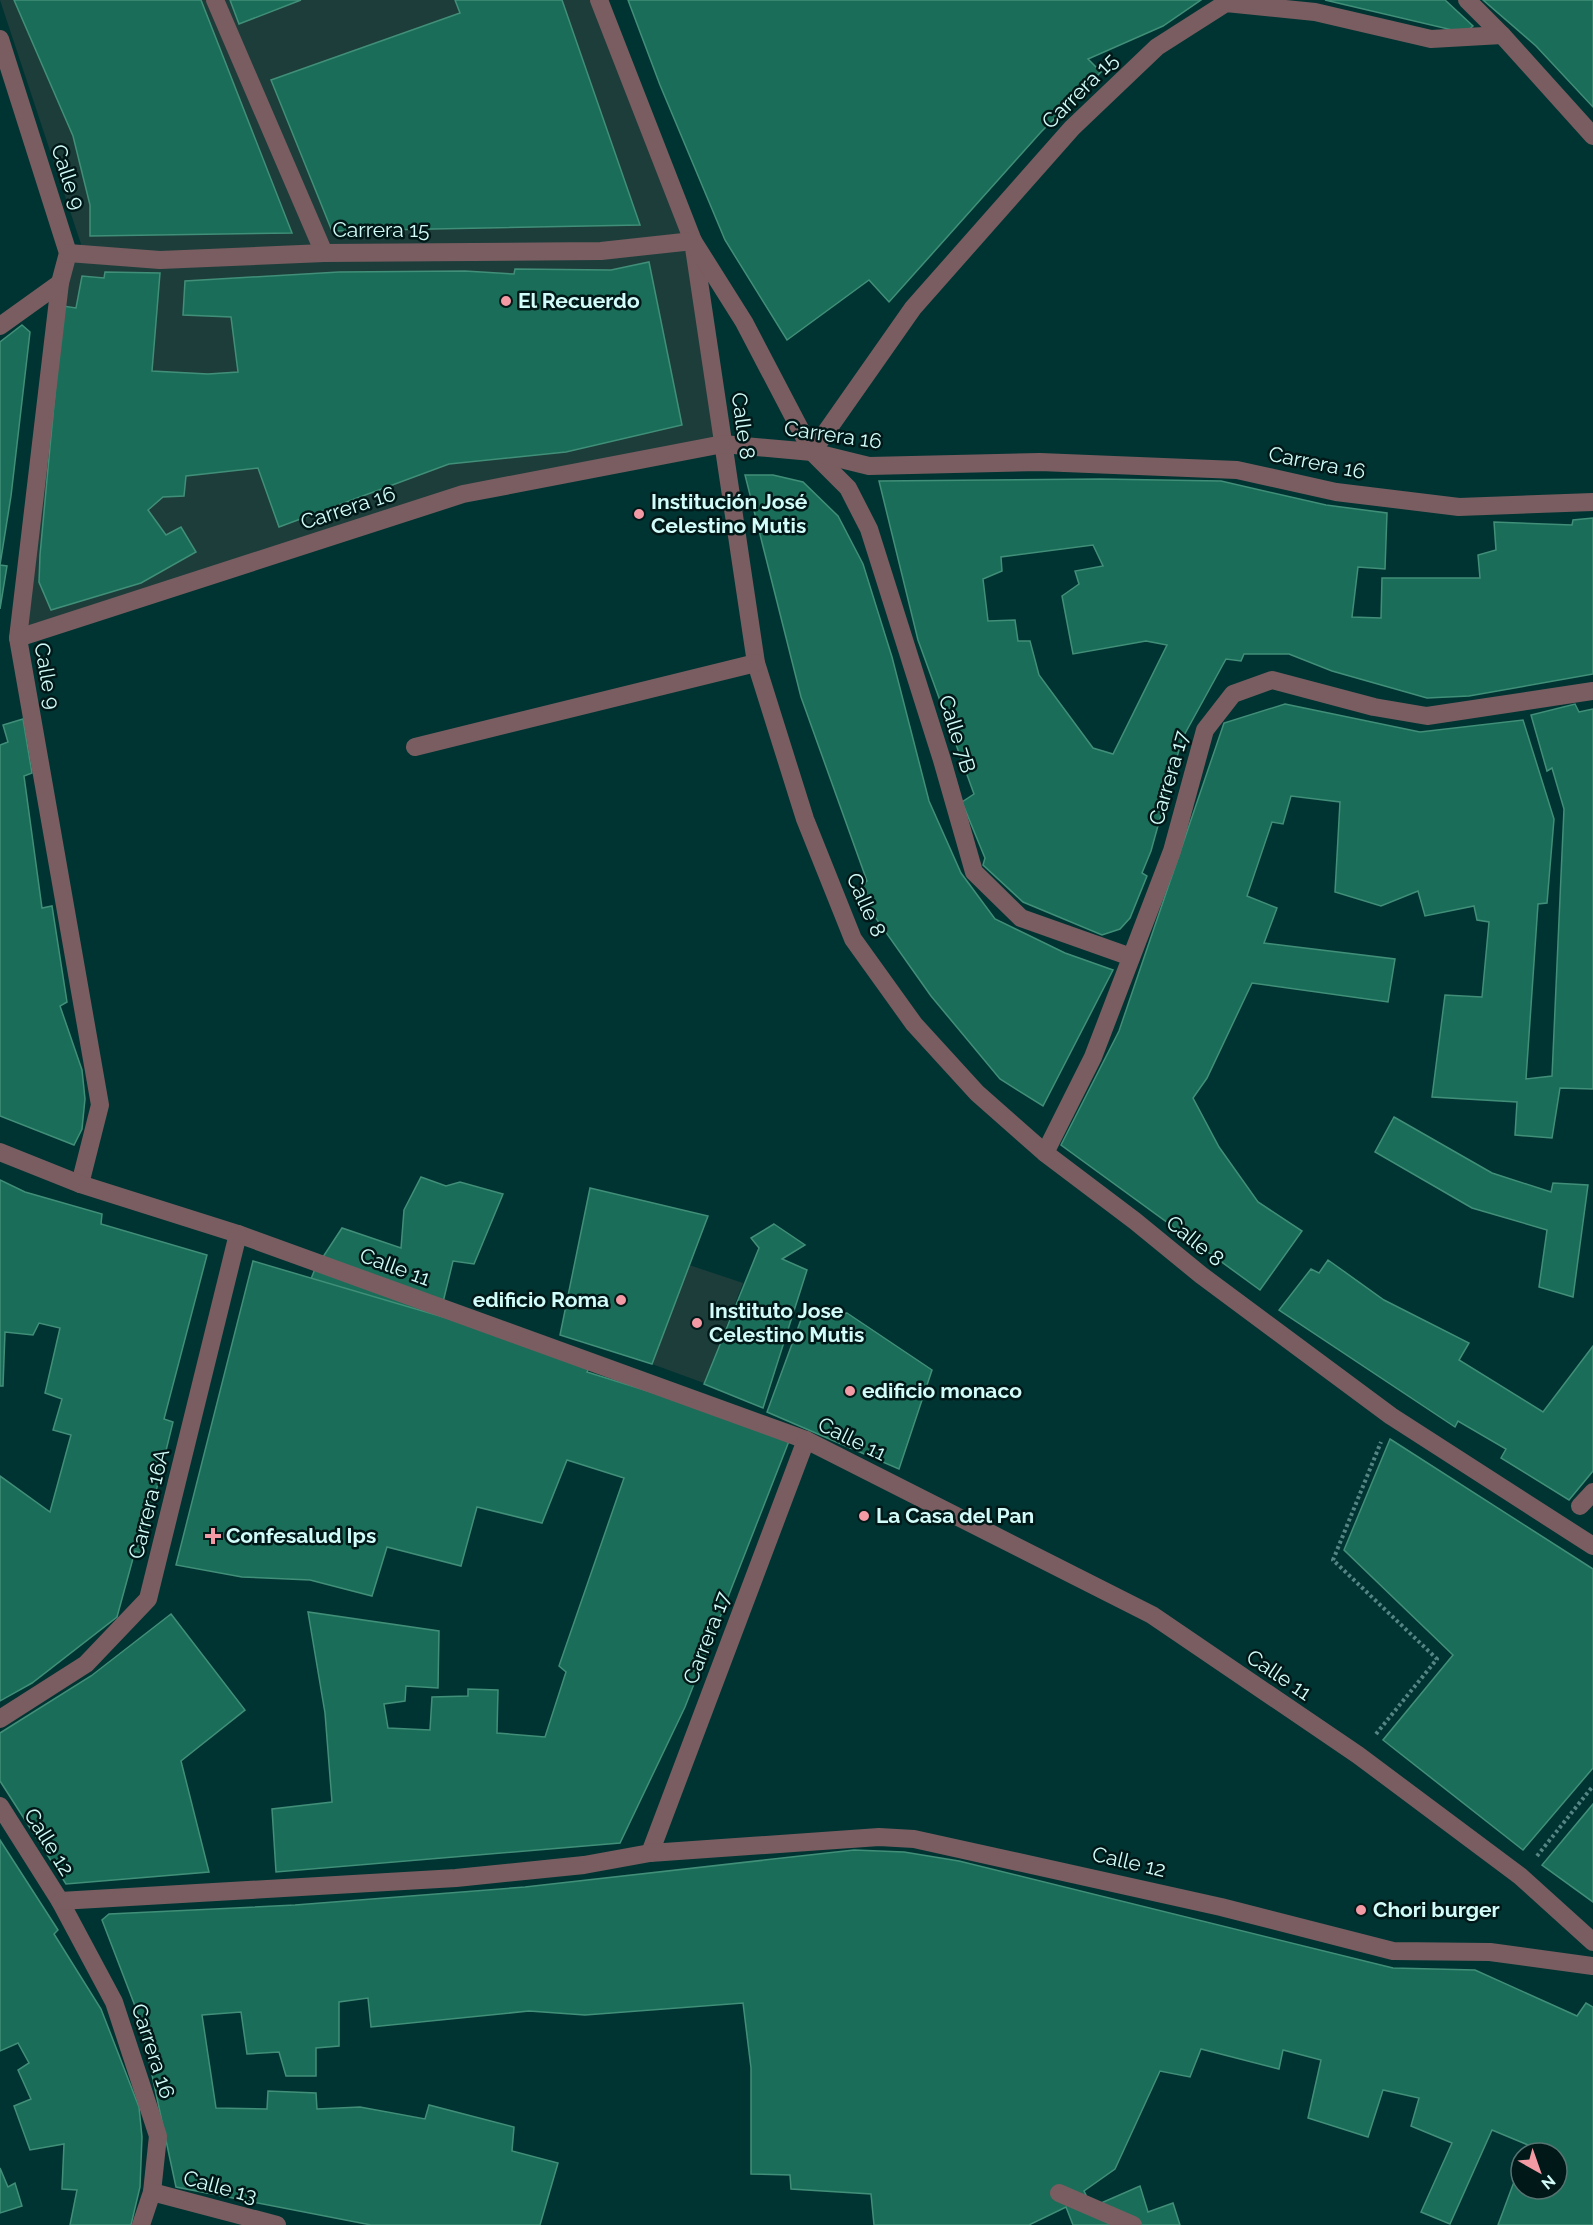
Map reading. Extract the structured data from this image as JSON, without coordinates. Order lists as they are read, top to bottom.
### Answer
{
  "streets": {
    "street": [
      "Carrera 15",
      "Calle 9",
      "Calle 8",
      "Carrera 16",
      "Calle 7B",
      "Carrera 17",
      "Calle 11",
      "Carrera 16A",
      "Calle 12",
      "Calle 13"
    ]
  },
  "crossings": [
    ["Carrera 15", "Calle 9"],
    ["Carrera 15", "Calle 8"],
    ["Carrera 15", "Carrera 16"],
    ["Carrera 15", "Calle 7B"],
    ["Calle 9", "Carrera 16"],
    ["Calle 9", "Calle 11"],
    ["Calle 8", "Carrera 16"],
    ["Calle 8", "Calle 7B"],
    ["Calle 8", "Carrera 17"],
    ["Carrera 16", "Calle 7B"],
    ["Carrera 16", "Calle 12"],
    ["Carrera 16", "Calle 13"],
    ["Calle 7B", "Carrera 17"],
    ["Carrera 17", "Calle 11"],
    ["Carrera 17", "Calle 12"],
    ["Calle 11", "Carrera 16A"]
  ],
  "places": {
    "other": [
      "El Recuerdo",
      "Institución José Celestino Mutis",
      "edificio Roma",
      "Instituto Jose Celestino Mutis",
      "edificio monaco",
      "La Casa del Pan",
      "Chori burger"
    ],
    "health": ["Confesalud Ips"]
  },
  "north": "bottom right"
}
